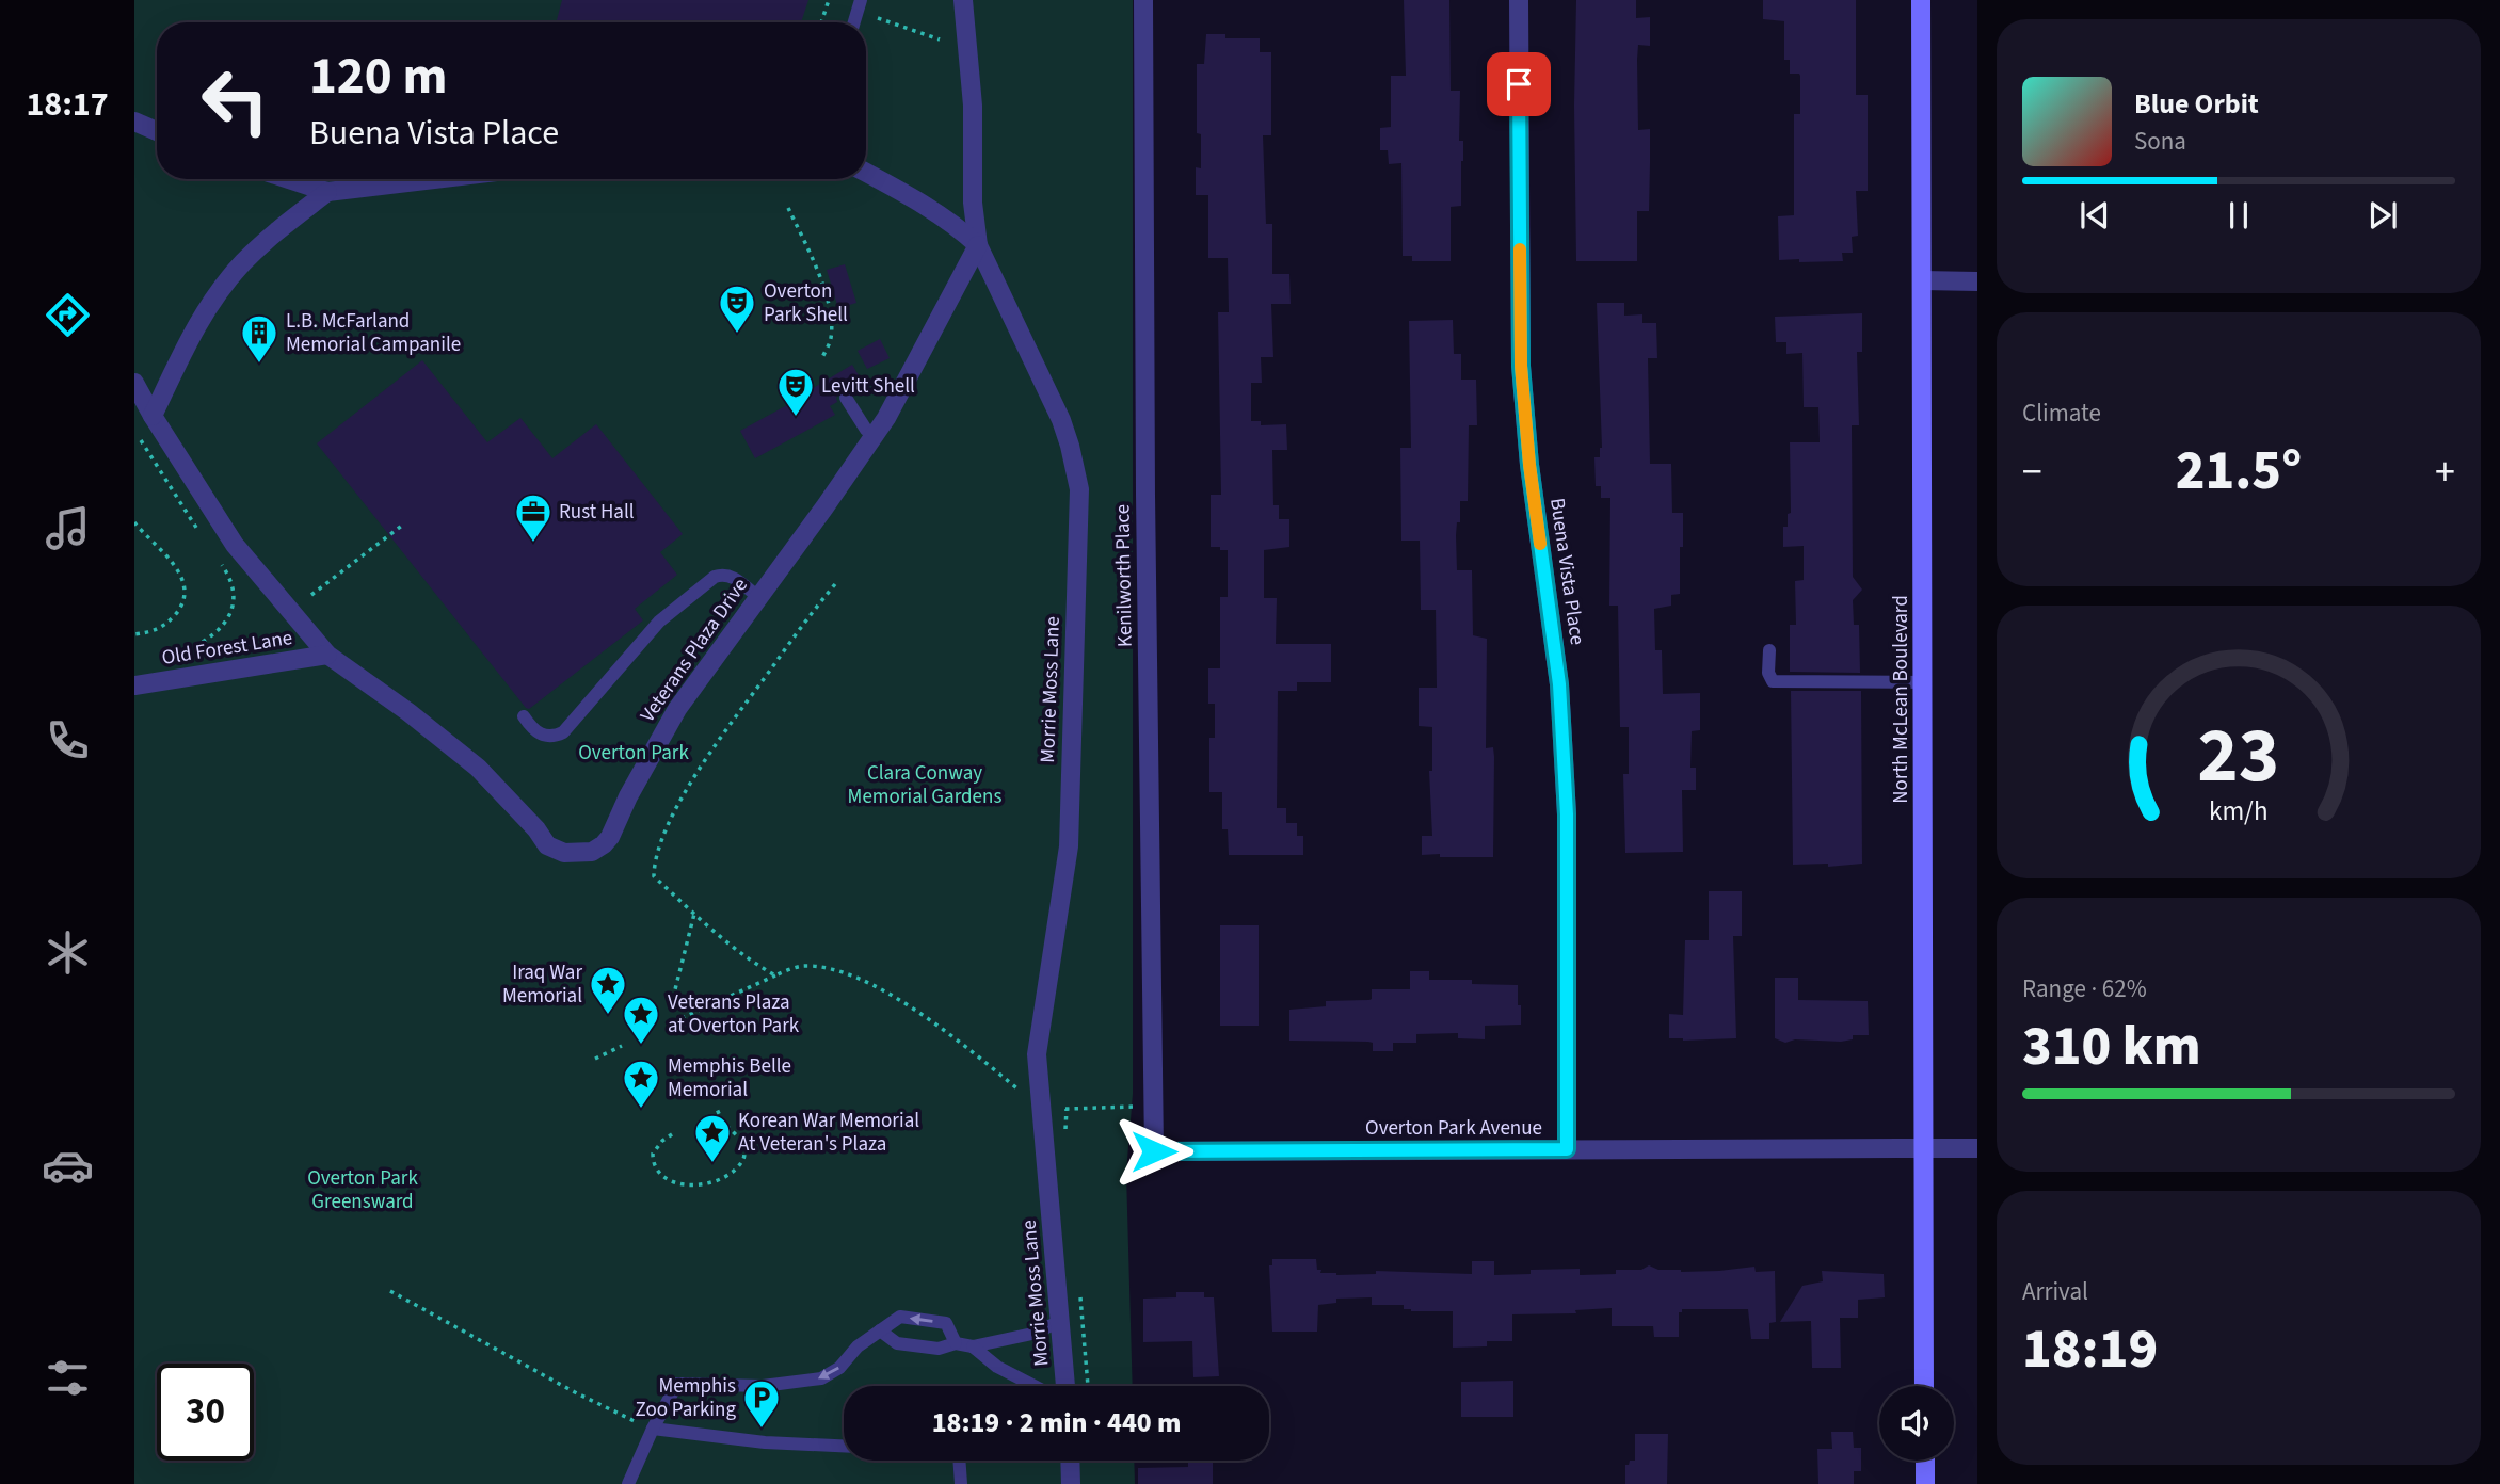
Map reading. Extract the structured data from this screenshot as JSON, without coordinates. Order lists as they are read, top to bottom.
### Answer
{
  "streets": {
    "main road": ["North McLean Boulevard"],
    "street": [
      "Buena Vista Place",
      "Kenilworth Place",
      "Old Forest Lane",
      "Veterans Plaza Drive",
      "Morrie Moss Lane",
      "Overton Park Avenue"
    ]
  },
  "crossings": [
    ["Buena Vista Place", "Overton Park Avenue"],
    ["Kenilworth Place", "Overton Park Avenue"],
    ["Old Forest Lane", "Veterans Plaza Drive"],
    ["Veterans Plaza Drive", "Morrie Moss Lane"],
    ["North McLean Boulevard", "Overton Park Avenue"]
  ],
  "parks": ["Overton Park", "Clara Conway Memorial Gardens", "Overton Park Greensward"],
  "places": {
    "theatre": ["Overton Park Shell", "Levitt Shell"],
    "building": ["L.B. McFarland Memorial Campanile"],
    "office": ["Rust Hall"],
    "place": [
      "Iraq War Memorial",
      "Veterans Plaza at Overton Park",
      "Memphis Belle Memorial",
      "Korean War Memorial At Veteran's Plaza"
    ],
    "parking": ["Memphis Zoo Parking"]
  },
  "page": {
    "tabs": "18:17",
    "turn": ["120 m", "Buena Vista Place"],
    "song": ["Blue Orbit", "Sona"],
    "tile": [
      "Climate",
      ["Range · 62%", "310 km"],
      ["Arrival", "18:19"]
    ],
    "heat": ["−", "21.5°", "+"],
    "limit": "30",
    "trip": "18:19 · 2 min · 440 m",
    "gauge": ["23", "km/h"]
  }
}
